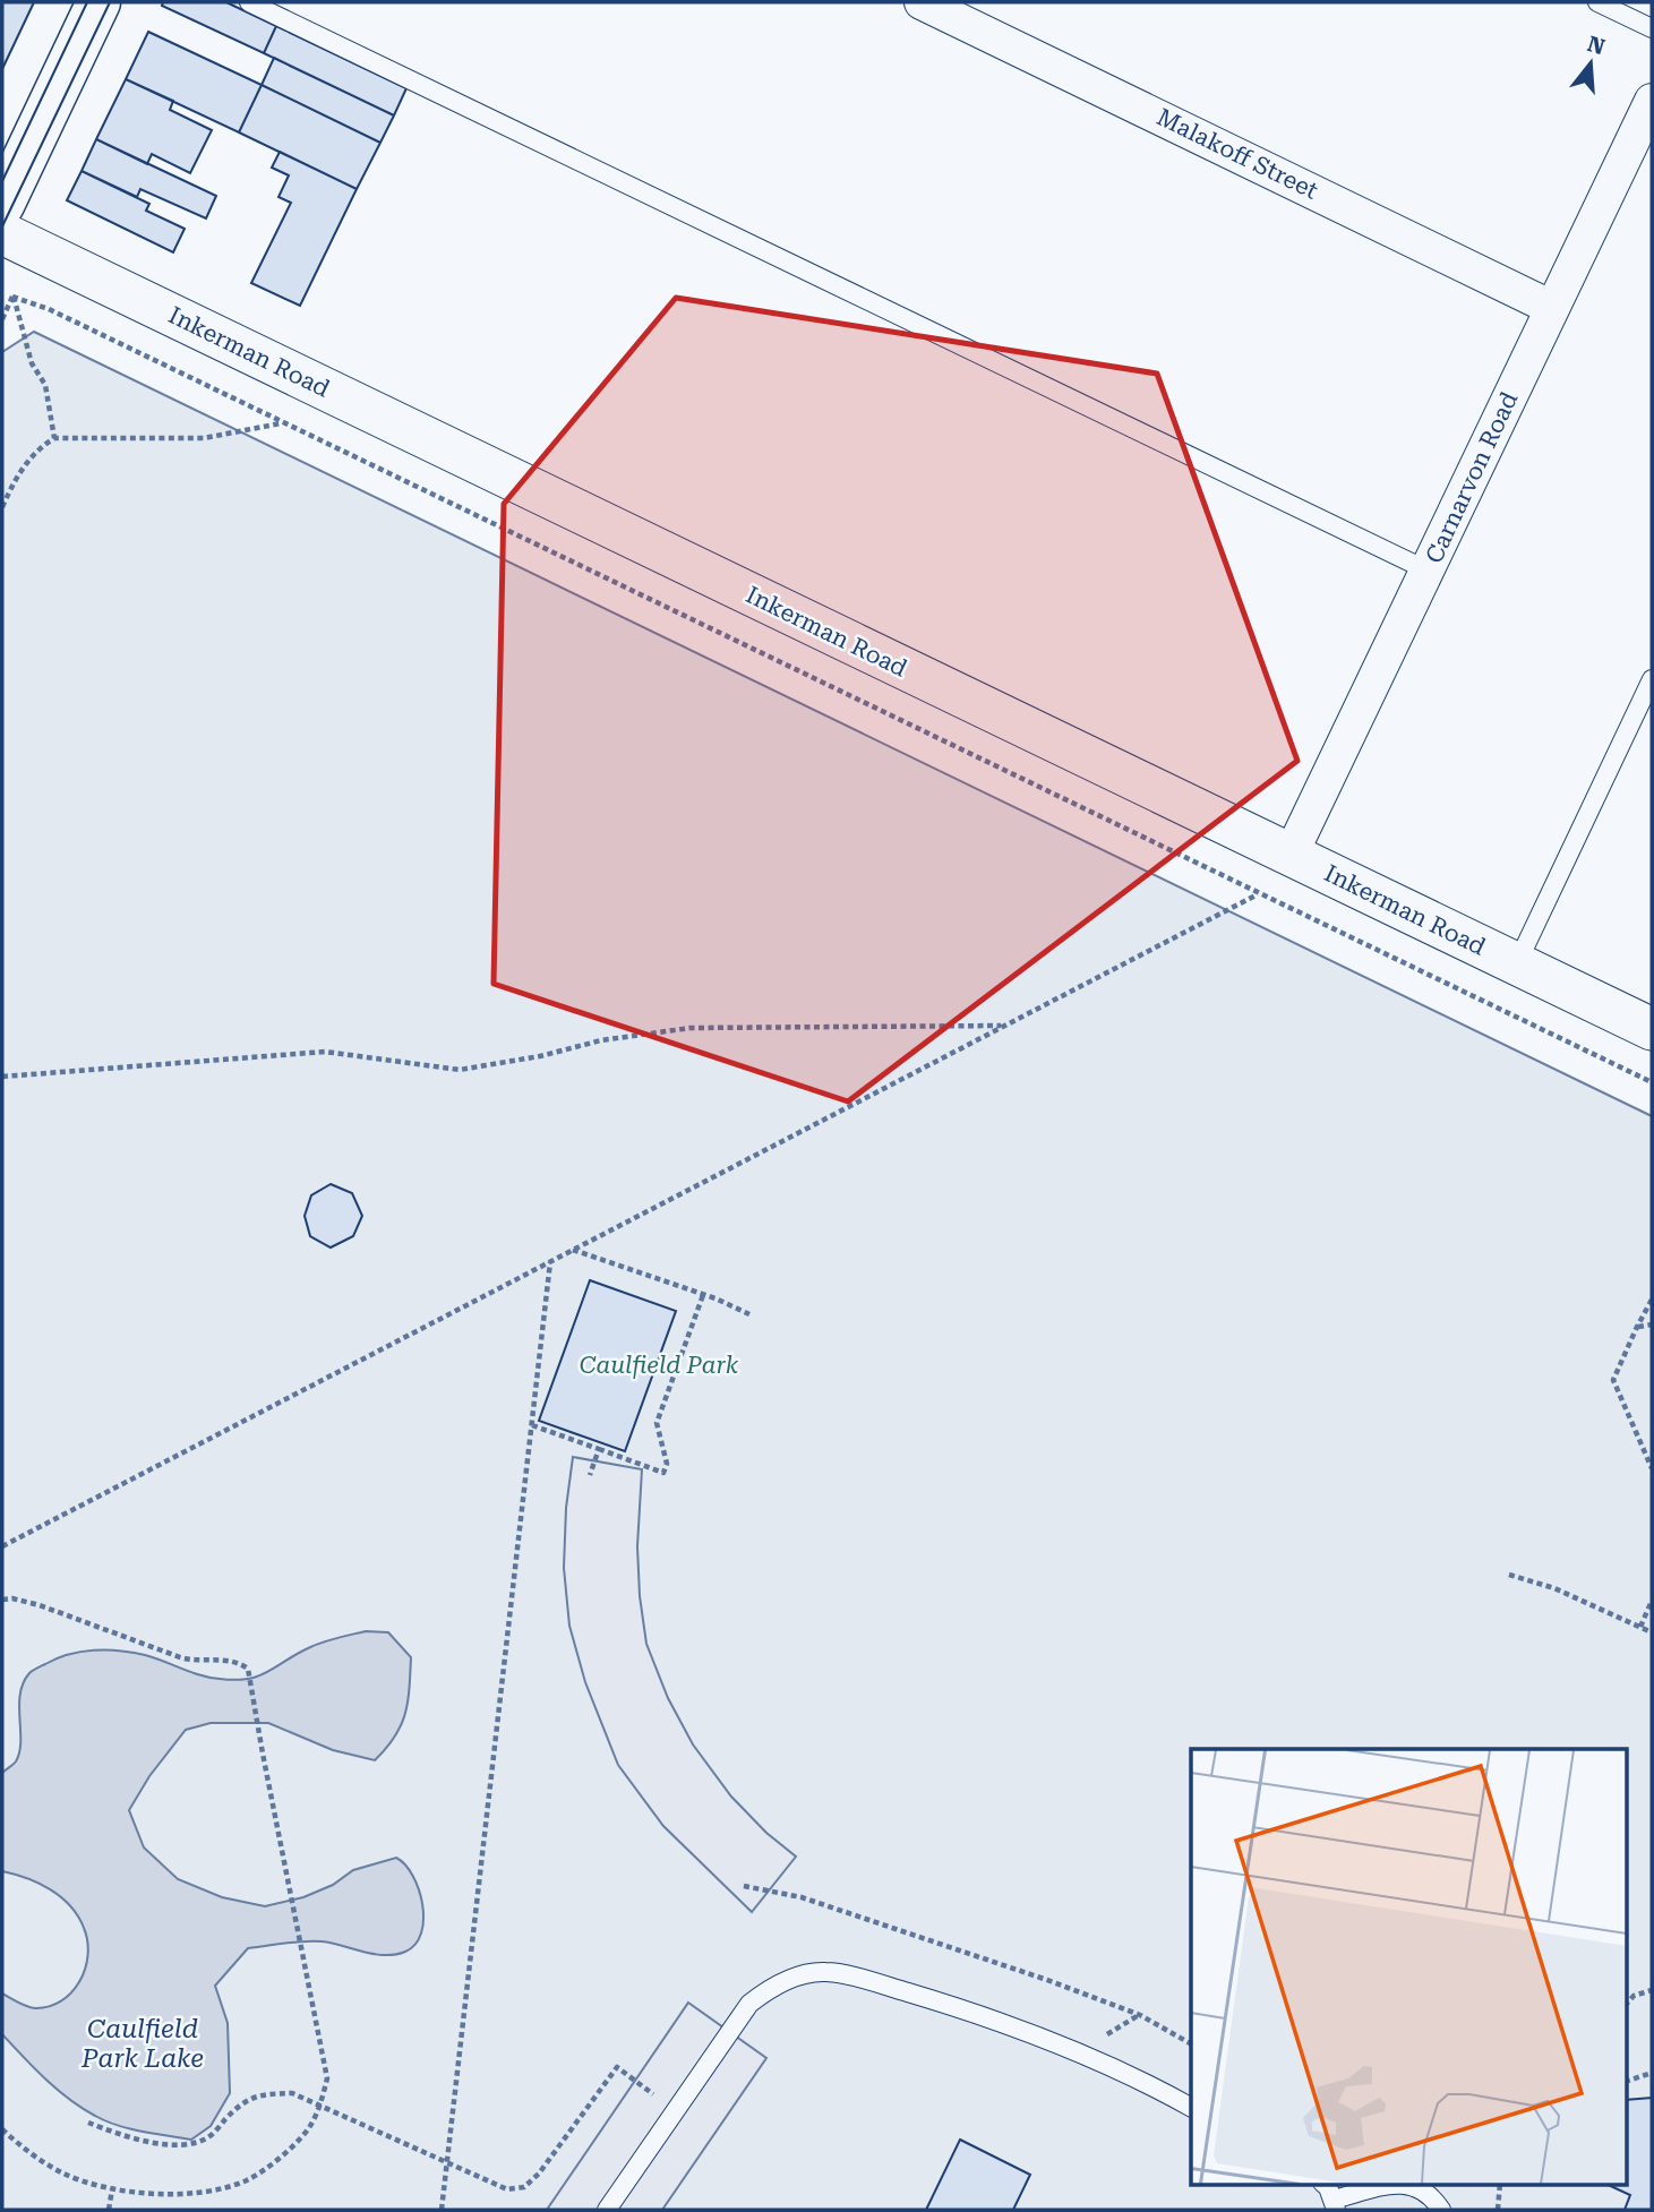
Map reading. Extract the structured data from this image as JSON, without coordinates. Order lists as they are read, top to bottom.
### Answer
{
  "streets": {
    "street": ["Malakoff Street", "Inkerman Road", "Carnarvon Road"]
  },
  "crossings": [
    ["Malakoff Street", "Carnarvon Road"],
    ["Inkerman Road", "Carnarvon Road"]
  ],
  "water": ["Caulfield Park Lake"],
  "parks": ["Caulfield Park"],
  "north": "top"
}
